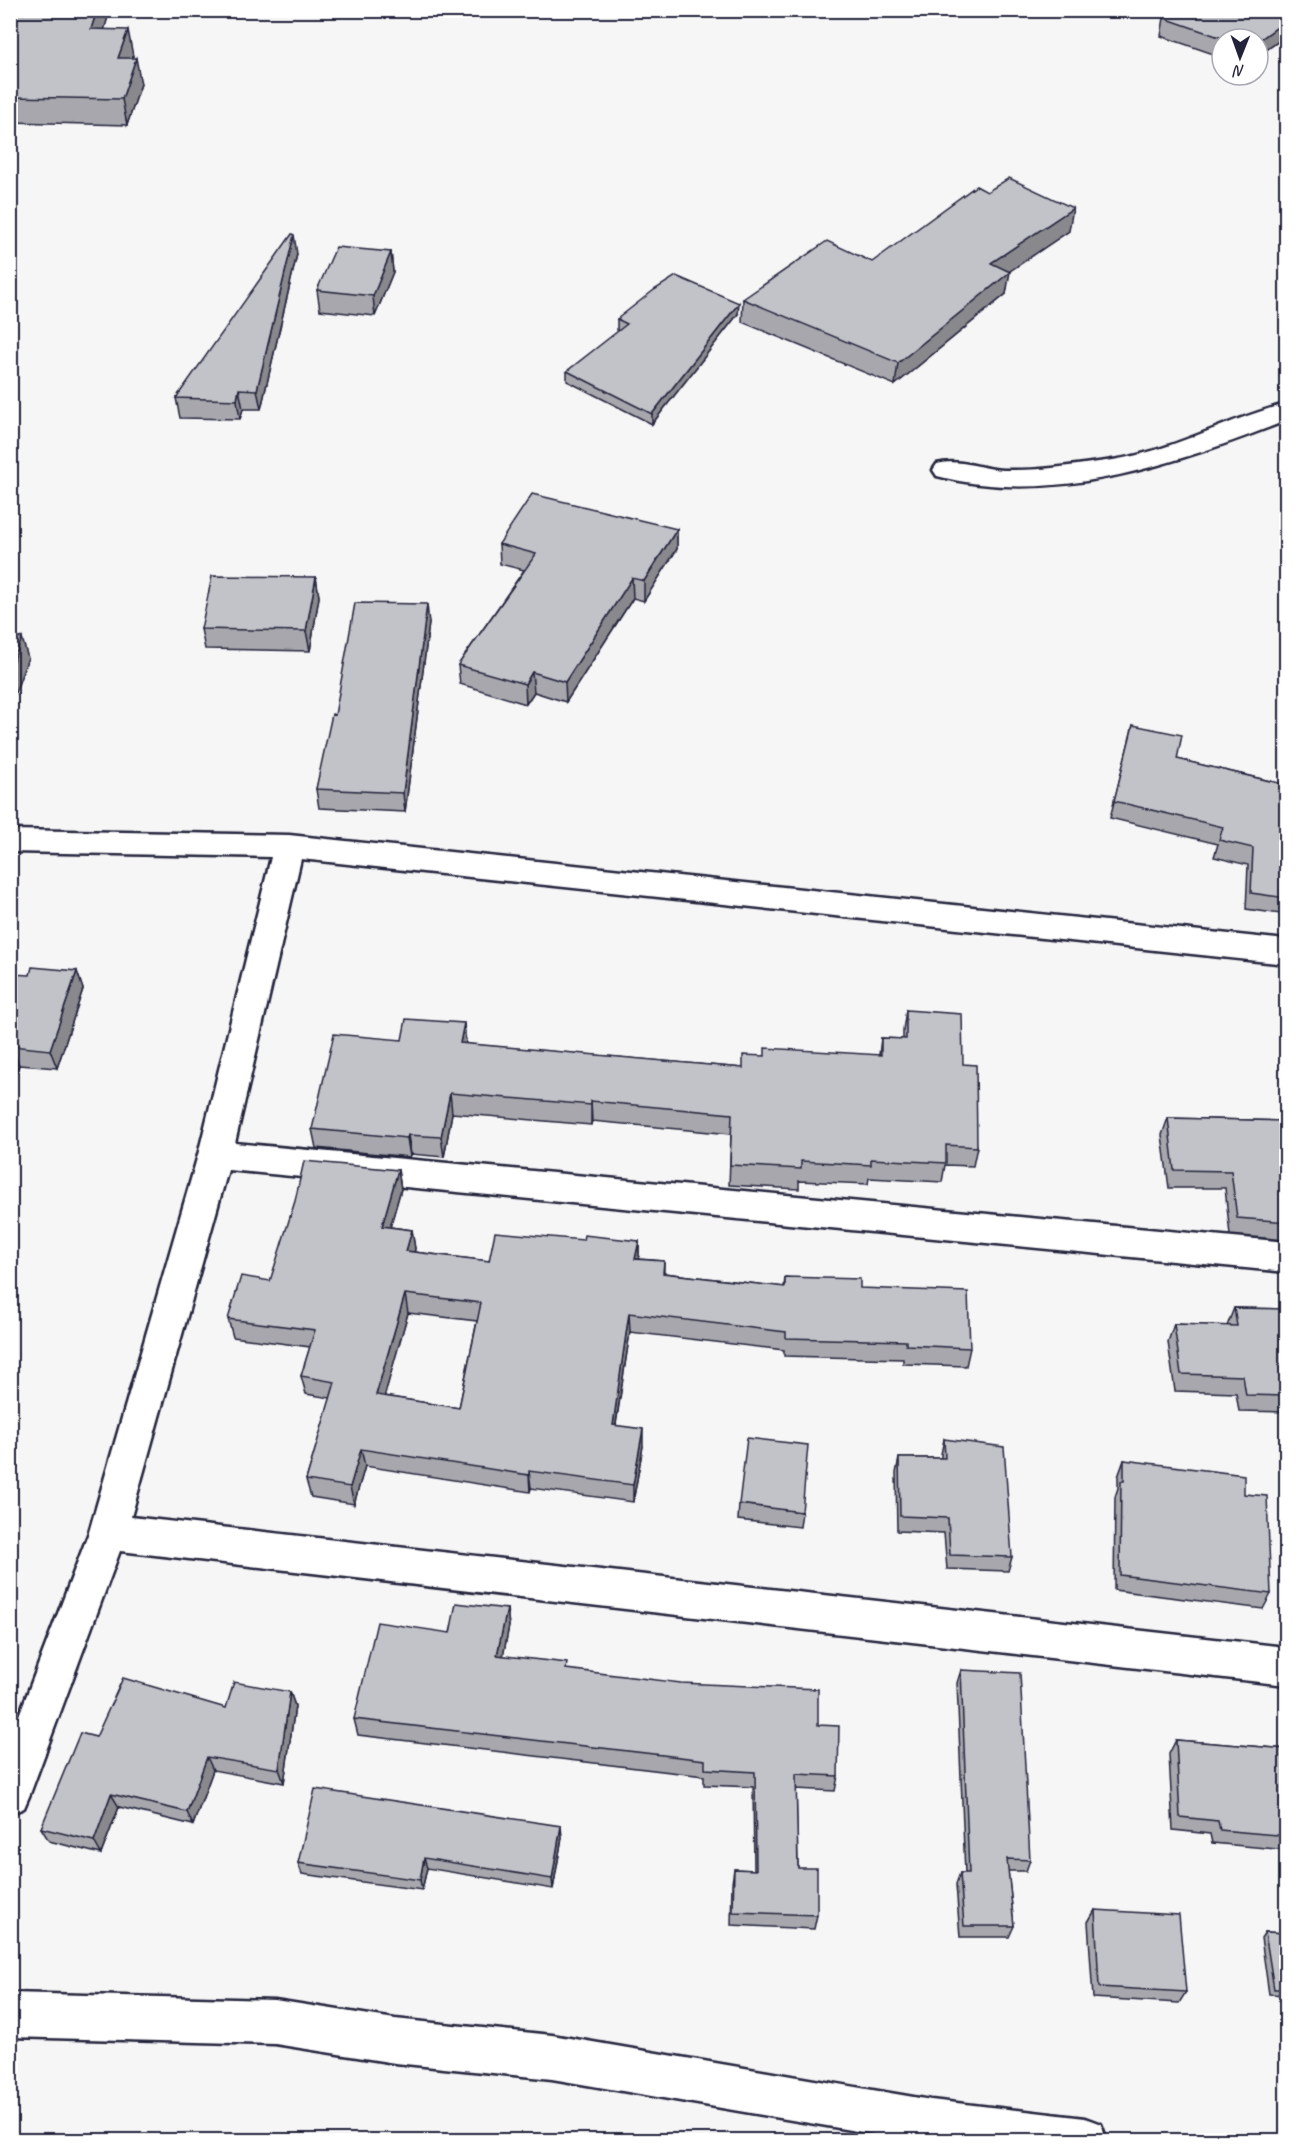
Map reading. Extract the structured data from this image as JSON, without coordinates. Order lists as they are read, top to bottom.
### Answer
{
  "north": "bottom"
}
